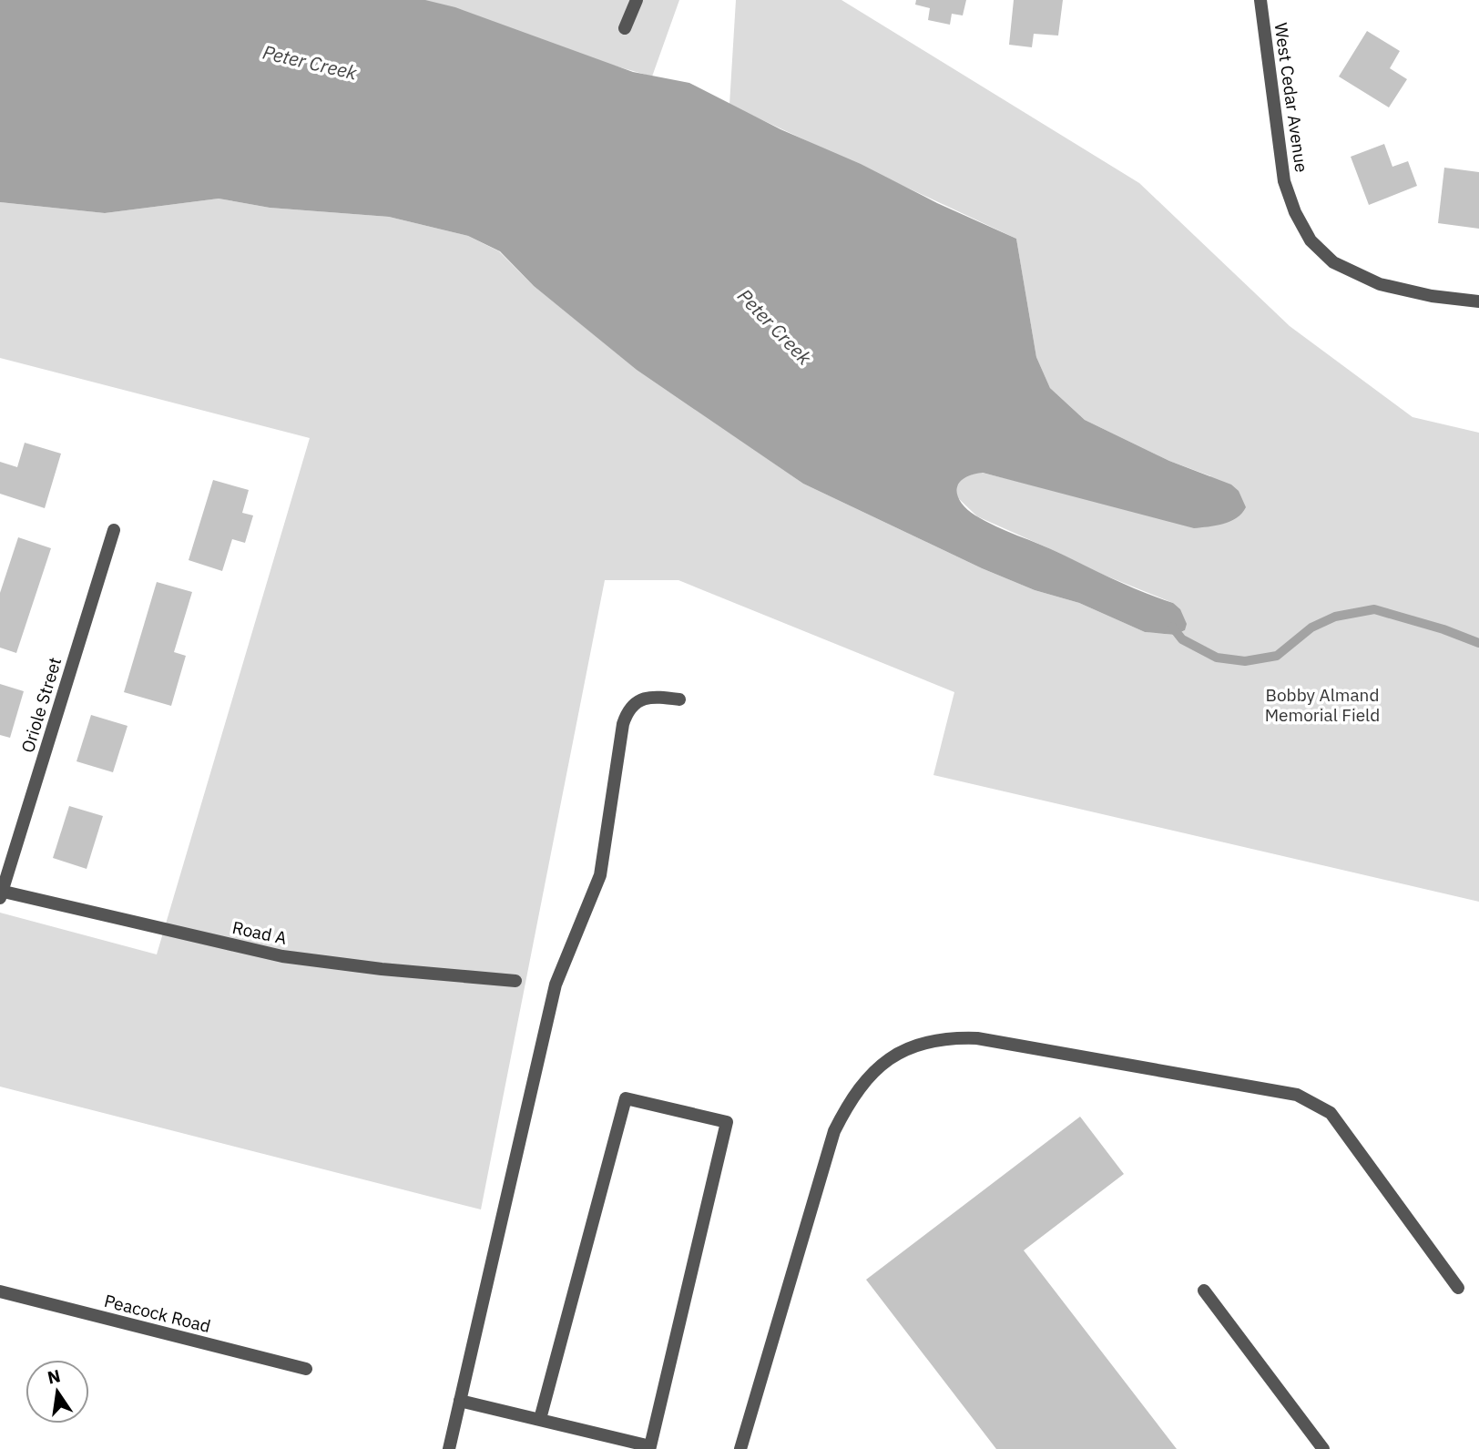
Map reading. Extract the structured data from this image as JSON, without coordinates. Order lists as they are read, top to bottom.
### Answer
{
  "streets": {
    "street": [
      "West Cedar Avenue",
      "Oriole Street",
      "Road A",
      "Peacock Road"
    ]
  },
  "crossings": [
    ["Oriole Street", "Road A"]
  ],
  "water": ["Peter Creek"],
  "parks": ["Bobby Almand Memorial Field"],
  "north": "top"
}
